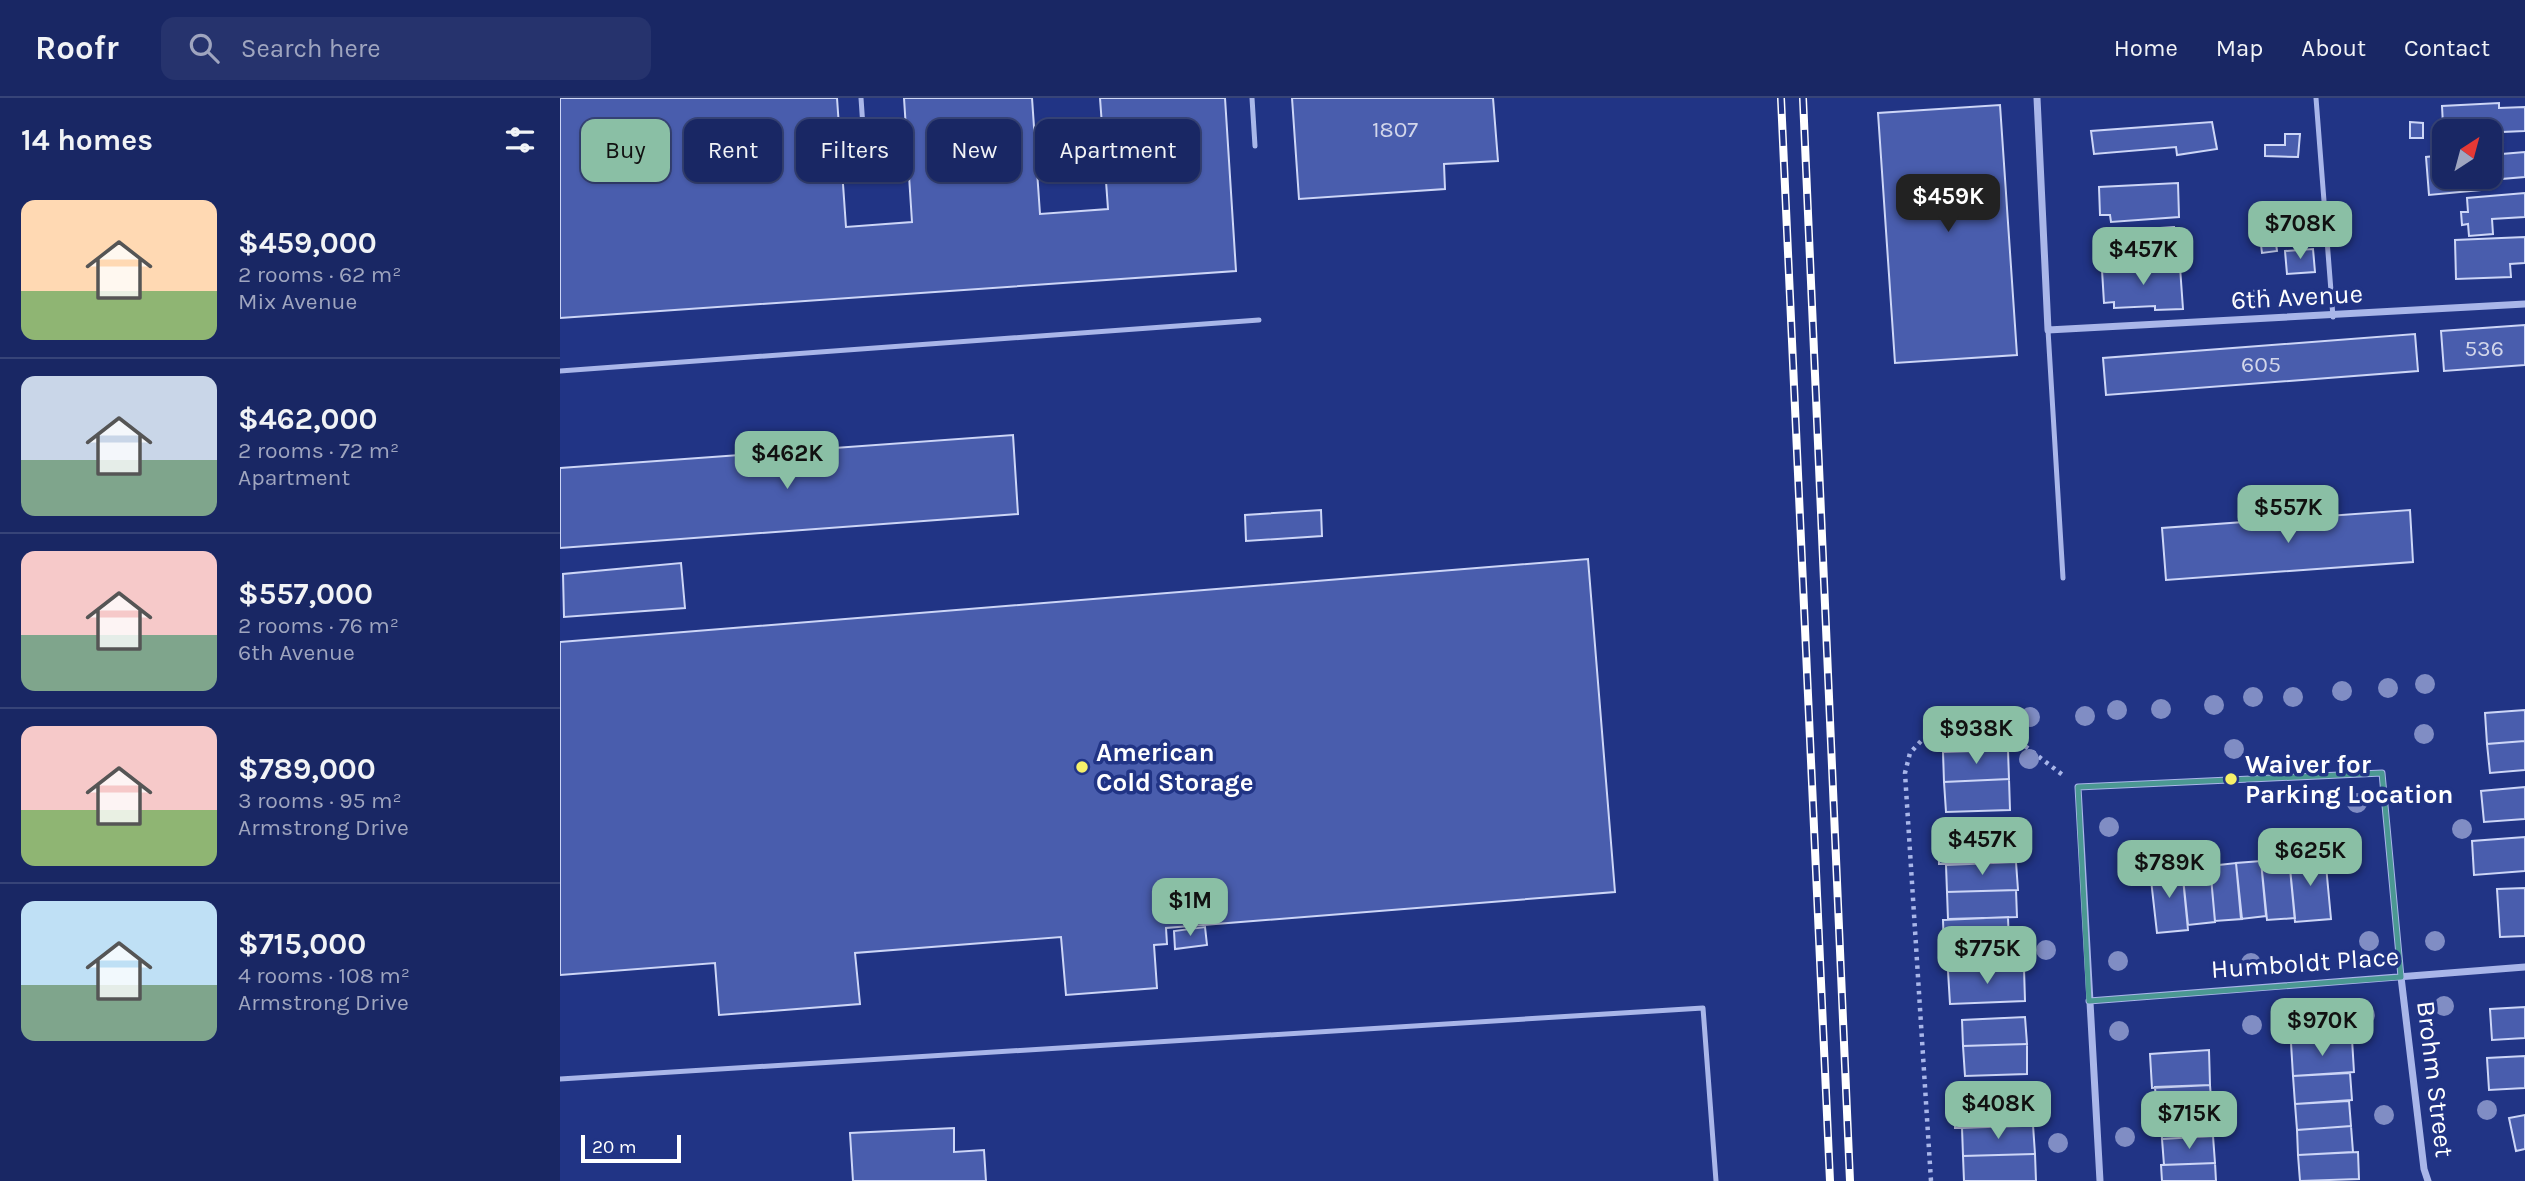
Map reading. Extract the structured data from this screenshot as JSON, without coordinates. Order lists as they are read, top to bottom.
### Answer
{
  "streets": {
    "street": ["6th Avenue", "Humboldt Place", "Brohm Street"]
  },
  "crossings": [
    ["Humboldt Place", "Brohm Street"]
  ],
  "places": ["American Cold Storage", "Waiver for Parking Location"],
  "house_numbers": ["1807", "536", "605"],
  "scale_bar": "20 m",
  "north": "top right",
  "page": {
    "header": "Roofr",
    "search": "Search here",
    "nav": [
      "Home",
      "Map",
      "About",
      "Contact"
    ],
    "heading": "14 homes",
    "chip": [
      "Buy",
      "Rent",
      "Filters",
      "New",
      "Apartment"
    ],
    "price": [
      "$459K",
      "$708K",
      "$457K",
      "$462K",
      "$557K",
      "$938K",
      "$457K",
      "$625K",
      "$789K",
      "$1M",
      "$775K",
      "$970K",
      "$408K",
      "$715K"
    ],
    "list": [
      {
        "name": "$459,000",
        "note": "2 rooms · 62 m² · Mix Avenue"
      },
      {
        "name": "$462,000",
        "note": "2 rooms · 72 m² · Apartment"
      },
      {
        "name": "$557,000",
        "note": "2 rooms · 76 m² · 6th Avenue"
      },
      {
        "name": "$789,000",
        "note": "3 rooms · 95 m² · Armstrong Drive"
      },
      {
        "name": "$715,000",
        "note": "4 rooms · 108 m² · Armstrong Drive"
      }
    ],
    "scale": "20 m"
  }
}
